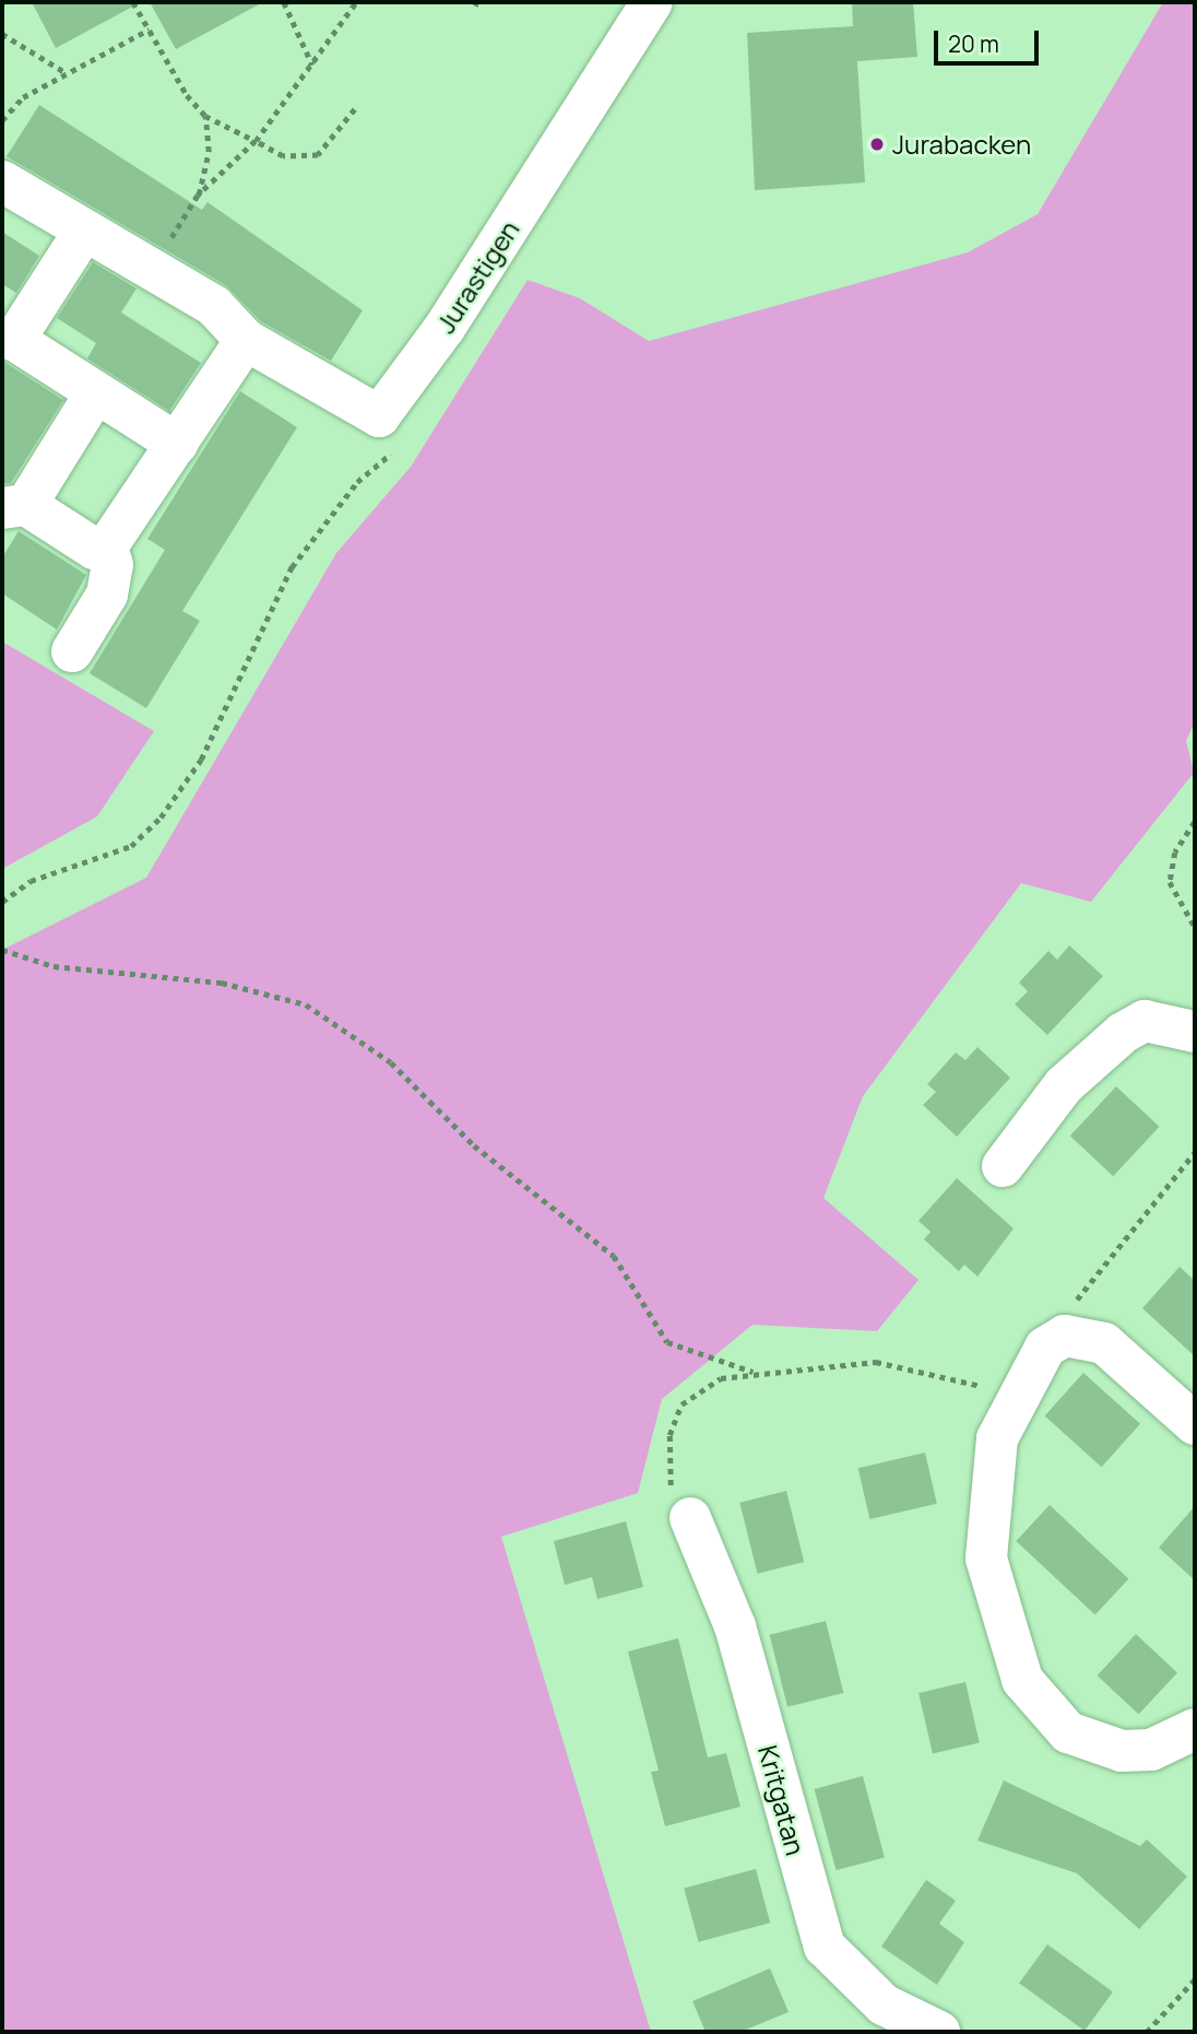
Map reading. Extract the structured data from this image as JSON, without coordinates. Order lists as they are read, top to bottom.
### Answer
{
  "streets": {
    "street": ["Jurastigen", "Kritgatan"]
  },
  "places": ["Jurabacken"],
  "scale_bar": "20 m"
}
